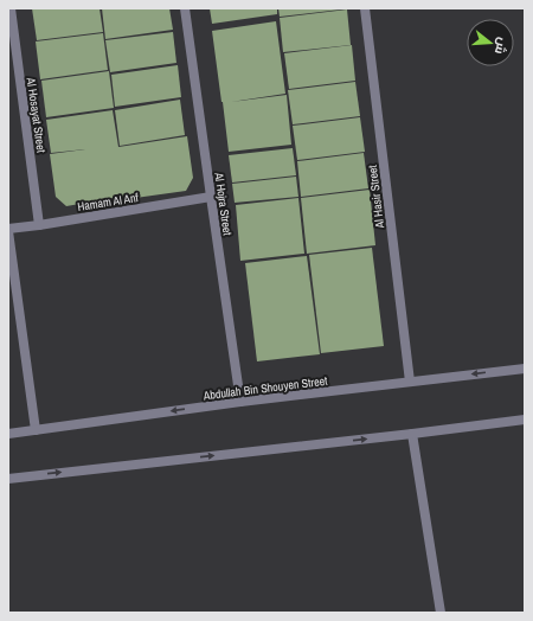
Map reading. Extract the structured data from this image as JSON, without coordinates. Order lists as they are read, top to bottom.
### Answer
{
  "streets": {
    "street": [
      "Al Hosayat Street",
      "Al Hasir Street",
      "Hamam Al Anf",
      "Al Hojra Street",
      "Abdullah Bin Shouyen Street"
    ]
  },
  "crossings": [
    ["Al Hosayat Street", "Hamam Al Anf"],
    ["Al Hasir Street", "Abdullah Bin Shouyen Street"],
    ["Hamam Al Anf", "Al Hojra Street"],
    ["Al Hojra Street", "Abdullah Bin Shouyen Street"]
  ],
  "north": "right"
}
